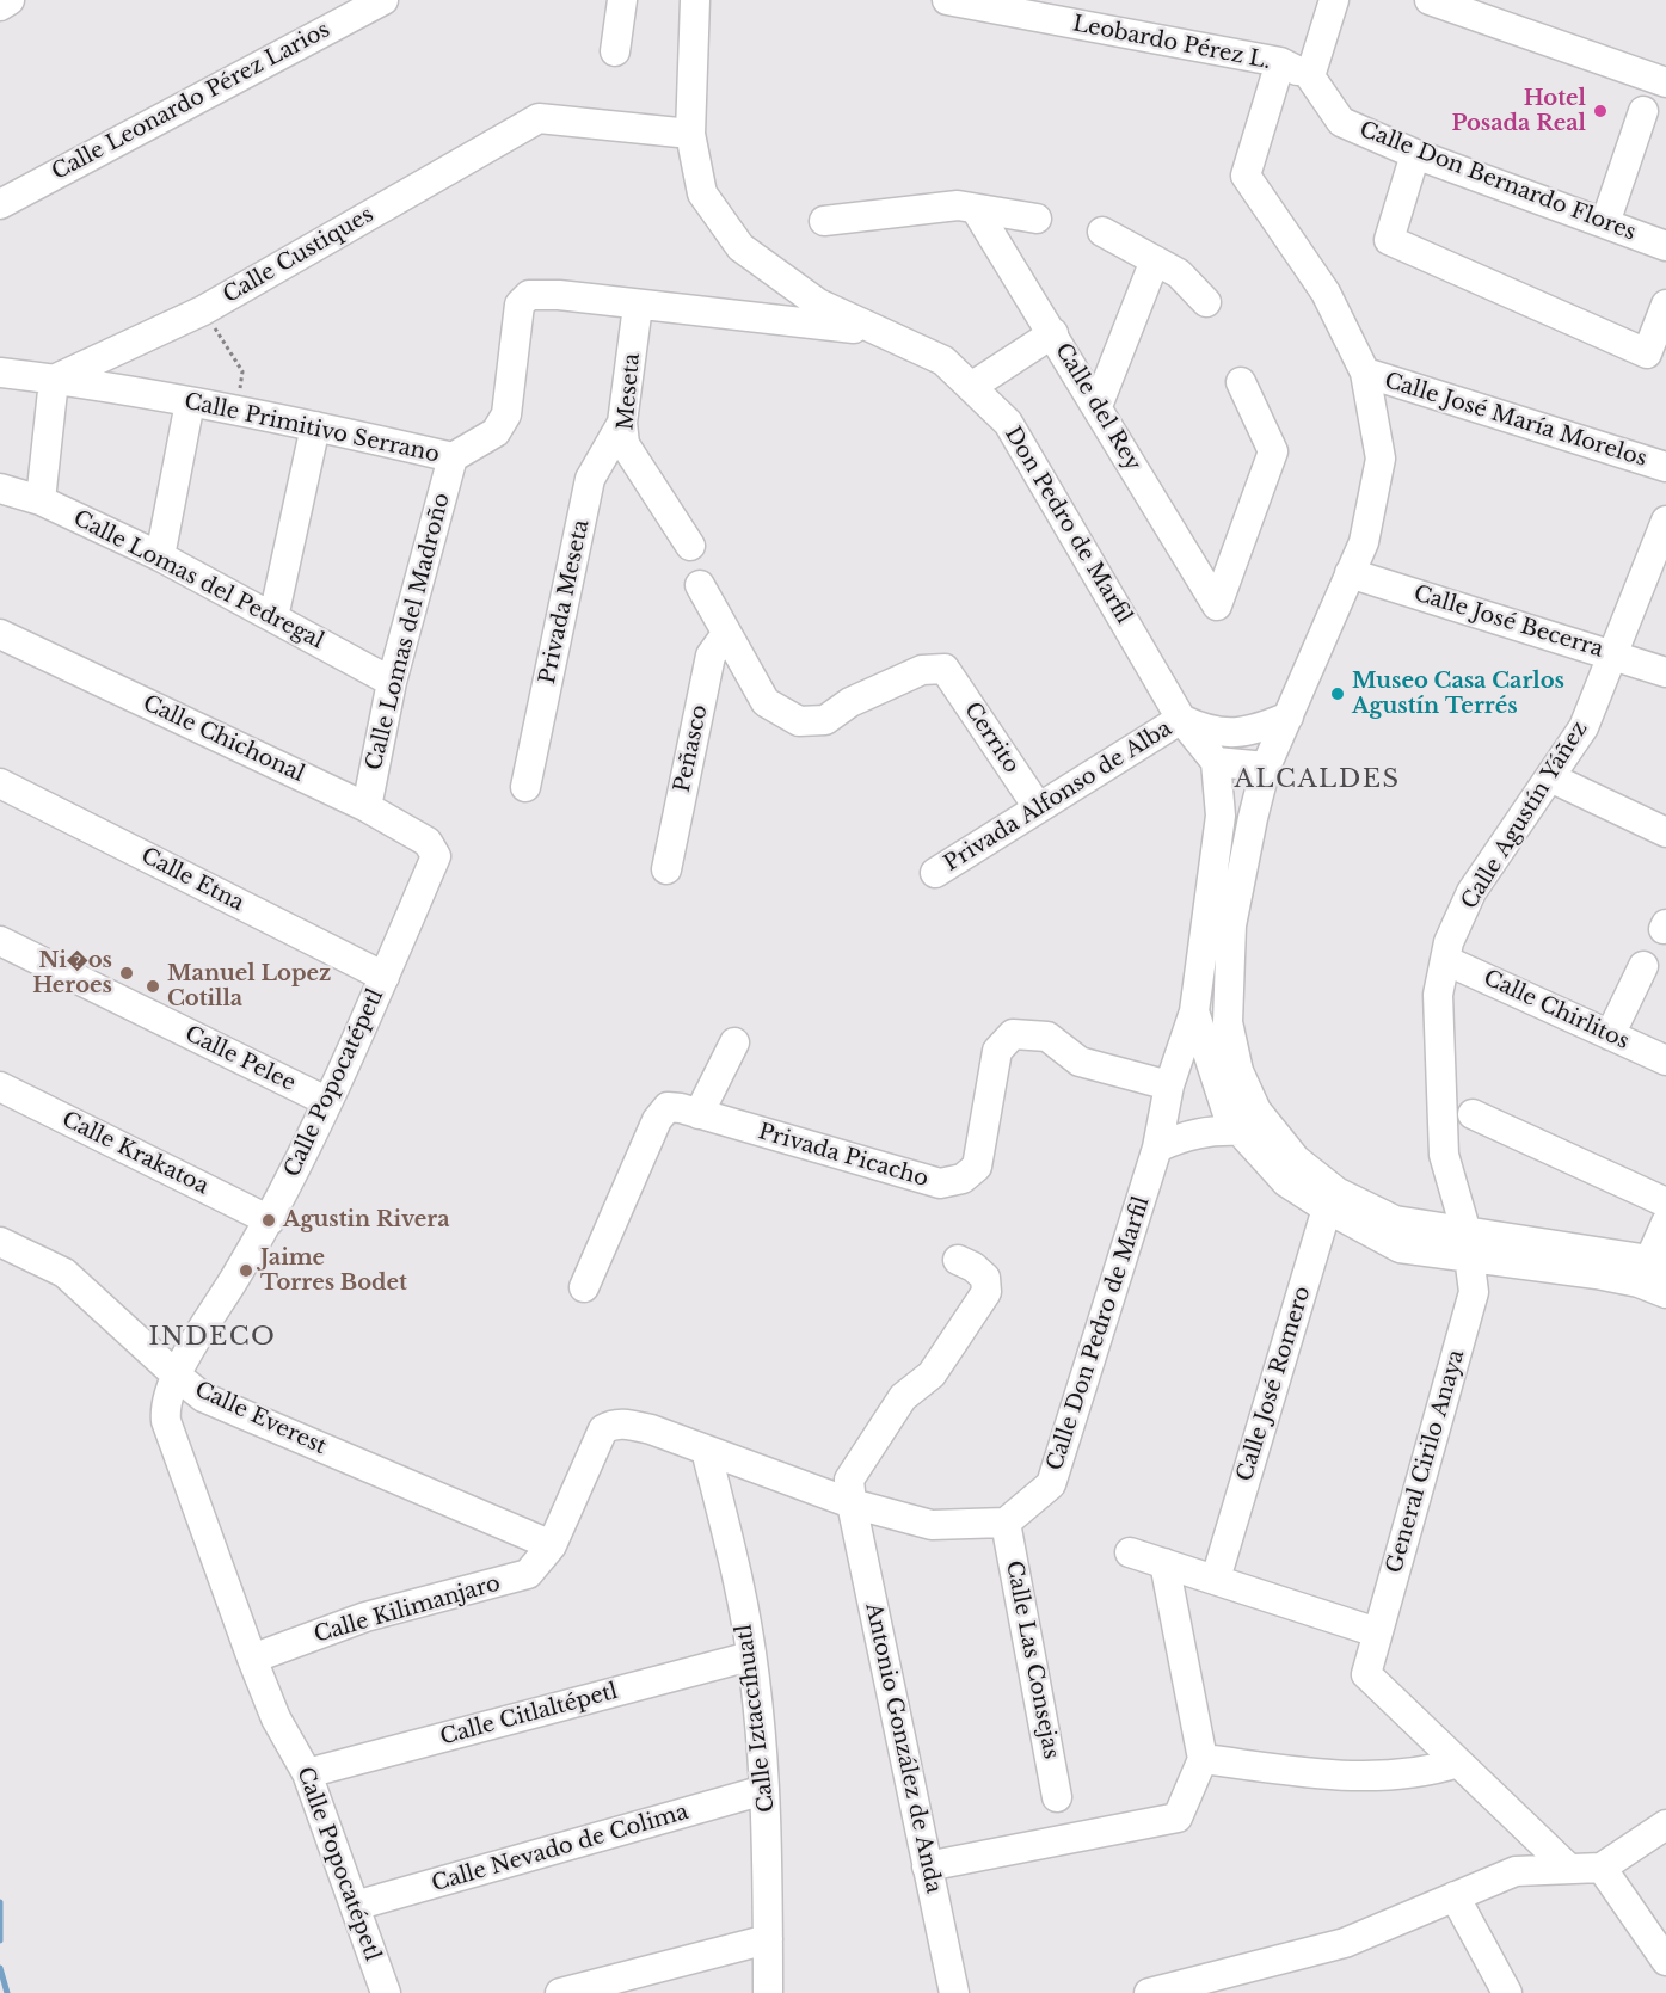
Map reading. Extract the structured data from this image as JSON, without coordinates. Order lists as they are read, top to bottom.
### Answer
{
  "streets": {
    "street": [
      "Leobardo Pérez L.",
      "Calle Leonardo Pérez Larios",
      "Calle Don Bernardo Flores",
      "Calle Custiques",
      "Meseta",
      "Calle del Rey",
      "Calle José María Morelos",
      "Calle Primitivo Serrano",
      "Don Pedro de Marfil",
      "Calle Lomas del Pedregal",
      "Privada Meseta",
      "Calle José Becerra",
      "Calle Lomas del Madroño",
      "Cerrito",
      "Calle Chichonal",
      "Peñasco",
      "Privada Alfonso de Alba",
      "Calle Agustín Yáñez",
      "Calle Etna",
      "Calle Chirlitos",
      "Calle Pelee",
      "Calle Popocatépetl",
      "Calle Krakatoa",
      "Privada Picacho",
      "Calle Don Pedro de Marfil",
      "Calle José Romero",
      "Calle Everest",
      "General Cirilo Anaya",
      "Calle Kilimanjaro",
      "Calle Las Consejas",
      "Calle Citlaltépetl",
      "Calle Iztaccíhuatl",
      "Antonio González de Anda",
      "Calle Nevado de Colima"
    ]
  },
  "crossings": [
    ["Leobardo Pérez L.", "Calle Don Bernardo Flores"],
    ["Calle Custiques", "Calle Primitivo Serrano"],
    ["Calle Custiques", "Don Pedro de Marfil"],
    ["Meseta", "Calle Primitivo Serrano"],
    ["Meseta", "Privada Meseta"],
    ["Calle Primitivo Serrano", "Don Pedro de Marfil"],
    ["Calle Primitivo Serrano", "Calle Lomas del Madroño"],
    ["Don Pedro de Marfil", "Privada Alfonso de Alba"],
    ["Calle Lomas del Pedregal", "Calle Lomas del Madroño"],
    ["Calle José Becerra", "Calle Agustín Yáñez"],
    ["Calle Lomas del Madroño", "Calle Chichonal"],
    ["Cerrito", "Peñasco"],
    ["Cerrito", "Privada Alfonso de Alba"],
    ["Calle Chichonal", "Calle Popocatépetl"],
    ["Calle Agustín Yáñez", "Calle Chirlitos"],
    ["Calle Agustín Yáñez", "General Cirilo Anaya"],
    ["Calle Etna", "Calle Popocatépetl"],
    ["Calle Pelee", "Calle Popocatépetl"],
    ["Calle Popocatépetl", "Calle Krakatoa"],
    ["Calle Popocatépetl", "Calle Everest"],
    ["Calle Popocatépetl", "Calle Kilimanjaro"],
    ["Calle Popocatépetl", "Calle Citlaltépetl"],
    ["Calle Popocatépetl", "Calle Nevado de Colima"],
    ["Privada Picacho", "Calle Don Pedro de Marfil"],
    ["Calle Don Pedro de Marfil", "Calle Las Consejas"],
    ["Calle Everest", "Calle Kilimanjaro"],
    ["Calle Kilimanjaro", "Calle Iztaccíhuatl"],
    ["Calle Citlaltépetl", "Calle Iztaccíhuatl"],
    ["Calle Iztaccíhuatl", "Calle Nevado de Colima"]
  ],
  "districts": ["ALCALDES", "INDECO"],
  "places": [
    "Hotel Posada Real",
    "Museo Casa Carlos Agustín Terrés",
    "Ni�os Heroes",
    "Manuel Lopez Cotilla",
    "Agustin Rivera",
    "Jaime Torres Bodet"
  ]
}
